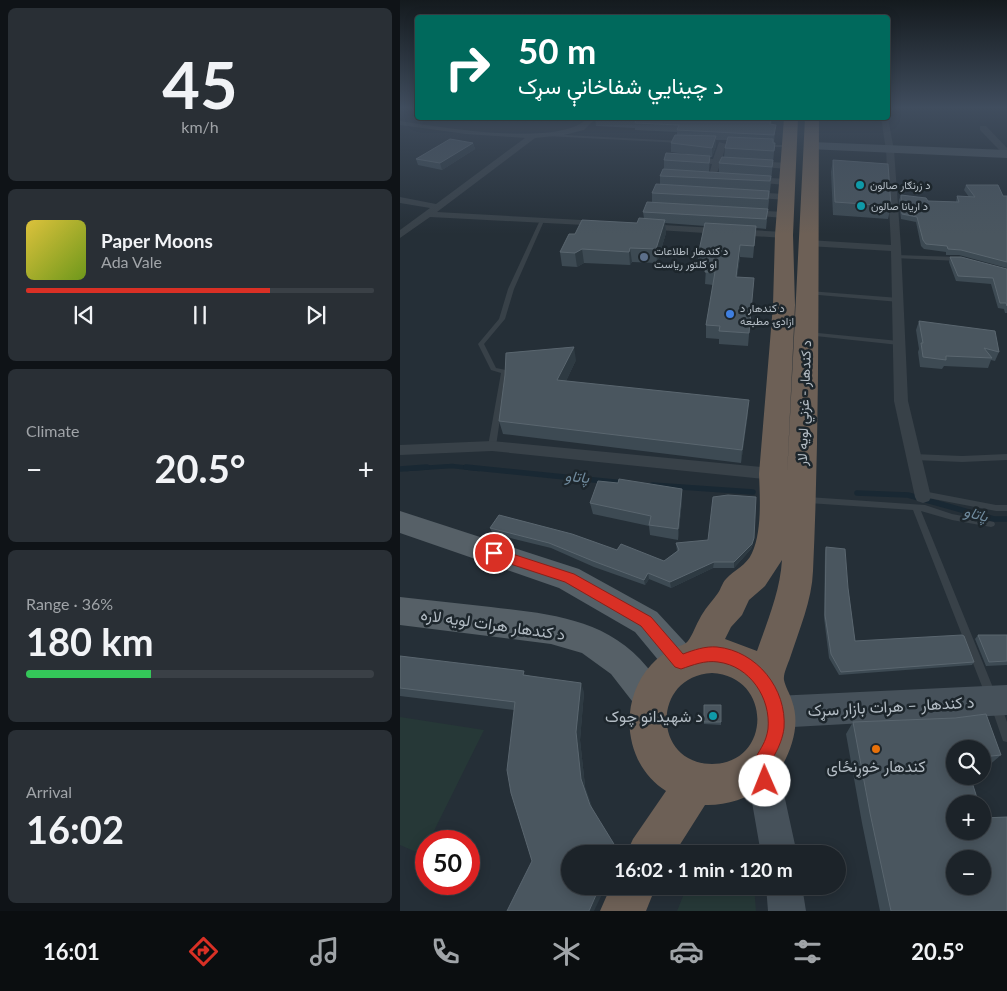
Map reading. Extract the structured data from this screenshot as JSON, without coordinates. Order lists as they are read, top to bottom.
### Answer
{
  "streets": {
    "highway": ["د کندهار - غزني لويه لار"],
    "main road": ["د کندهار هرات لویه لاره", "د کندهار – هرات بازار سړک"]
  },
  "crossings": [
    ["د کندهار - غزني لويه لار", "د کندهار هرات لویه لاره"],
    ["د کندهار - غزني لويه لار", "د کندهار – هرات بازار سړک"],
    ["د کندهار هرات لویه لاره", "د کندهار – هرات بازار سړک"]
  ],
  "water": ["پاتاو"],
  "places": [
    "د زرنګار صالون",
    "د اریانا صالون",
    "د کندهار اطلاعات او کلتور رياست",
    "د کندهار د ازادۍ مطبعه",
    "د شهيدانو چوک",
    "کندهار خوړنځای"
  ],
  "page": {
    "tile": [
      ["45", "km/h"],
      "Climate",
      ["Range · 36%", "180 km"],
      ["Arrival", "16:02"]
    ],
    "turn": ["50 m", "د چينايي شفاخانې سړک"],
    "song": ["Paper Moons", "Ada Vale"],
    "heat": ["−", "20.5°", "+"],
    "map_buttons": ["+", "−"],
    "limit": "50",
    "trip": "16:02 · 1 min · 120 m",
    "tabs": ["16:01", "20.5°"]
  }
}
